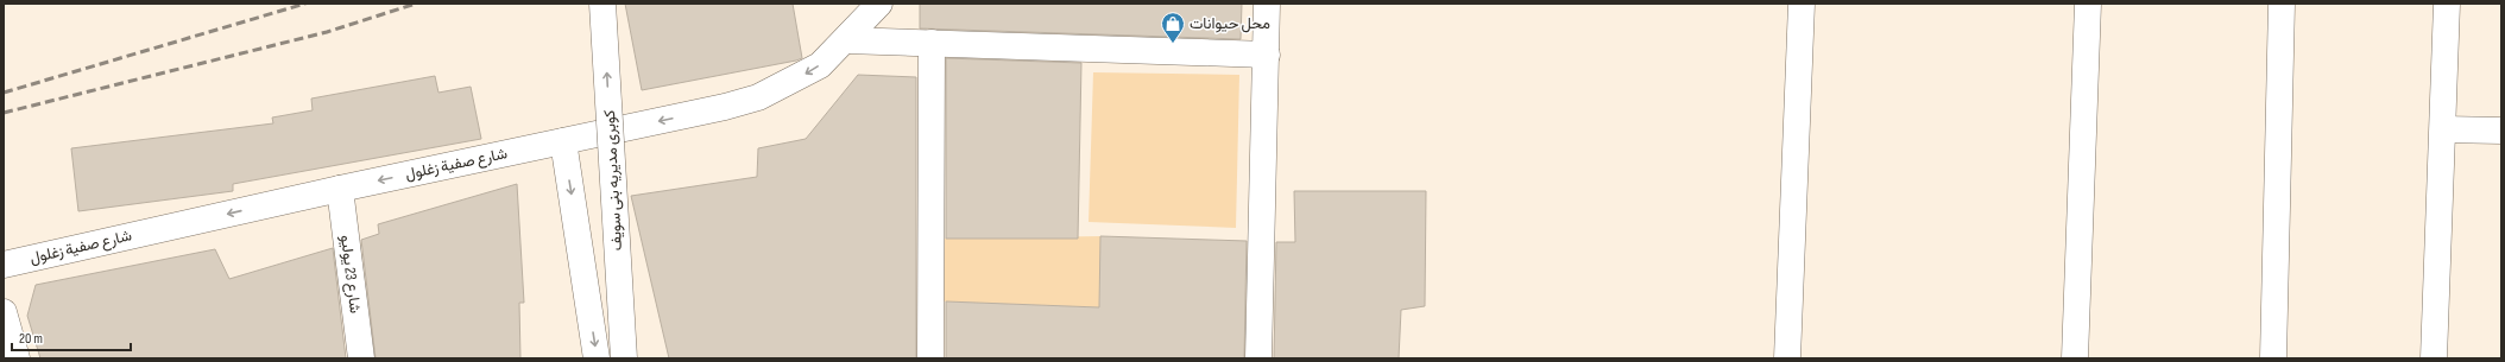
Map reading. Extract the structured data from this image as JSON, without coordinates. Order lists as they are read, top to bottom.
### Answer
{
  "streets": {
    "street": ["شارع صفية زغلول", "كوبرى مديريه بنى سويف", "شارع 23 يوليو"]
  },
  "crossings": [
    ["شارع صفية زغلول", "شارع 23 يوليو"]
  ],
  "one_way": ["شارع صفية زغلول"],
  "places": {
    "shop": ["محل حيوانات"]
  },
  "scale_bar": "20 m"
}
